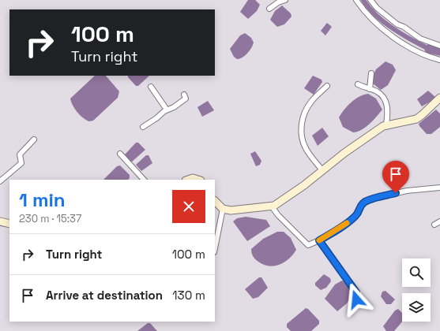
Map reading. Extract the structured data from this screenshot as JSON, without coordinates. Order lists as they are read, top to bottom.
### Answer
{
  "page": {
    "turn": ["100 m", "Turn right"],
    "heading": ["1 min", "230 m · 15:37"],
    "list": [
      {
        "name": "Turn right",
        "value": "100 m"
      },
      {
        "name": "Arrive at destination",
        "value": "130 m"
      }
    ]
  }
}
